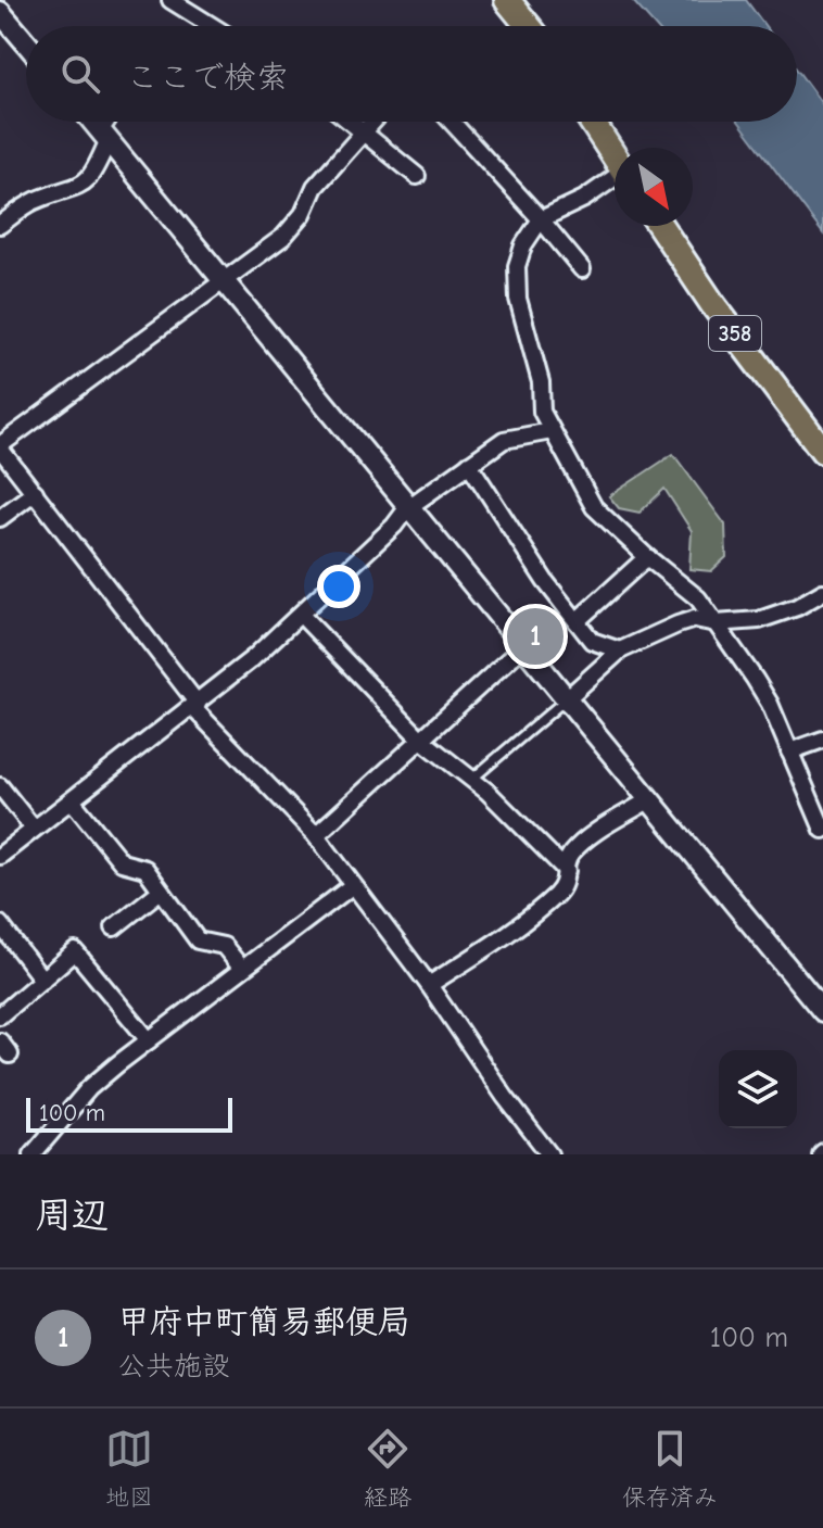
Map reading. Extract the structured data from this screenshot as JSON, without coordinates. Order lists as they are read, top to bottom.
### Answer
{
  "streets": {
    "highway": ["358"]
  },
  "scale_bar": "100 m",
  "north": "bottom right",
  "page": {
    "search": "ここで検索",
    "pins": "1",
    "scale": "100 m",
    "heading": "周辺",
    "list": [
      {
        "mark": "1",
        "name": "甲府中町簡易郵便局",
        "note": "公共施設",
        "value": "100 m"
      }
    ],
    "nav": ["地図", "経路", "保存済み"]
  }
}
